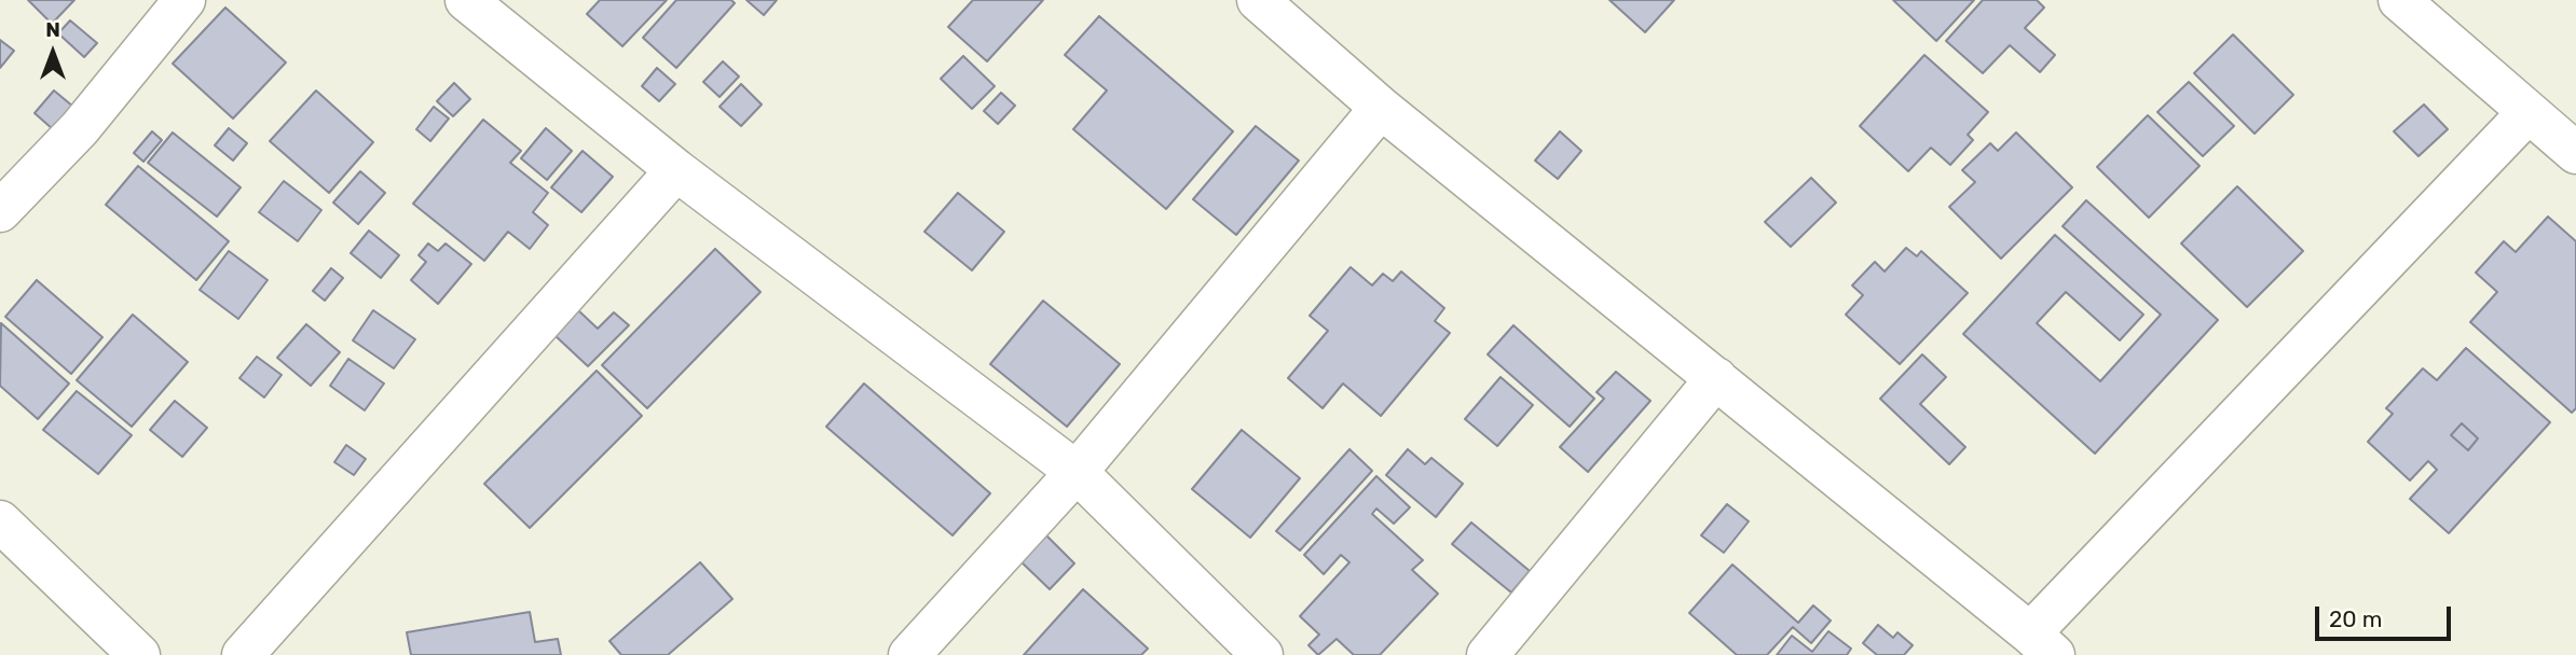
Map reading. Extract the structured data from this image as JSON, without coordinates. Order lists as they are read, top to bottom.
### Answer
{
  "scale_bar": "20 m",
  "north": "top"
}
